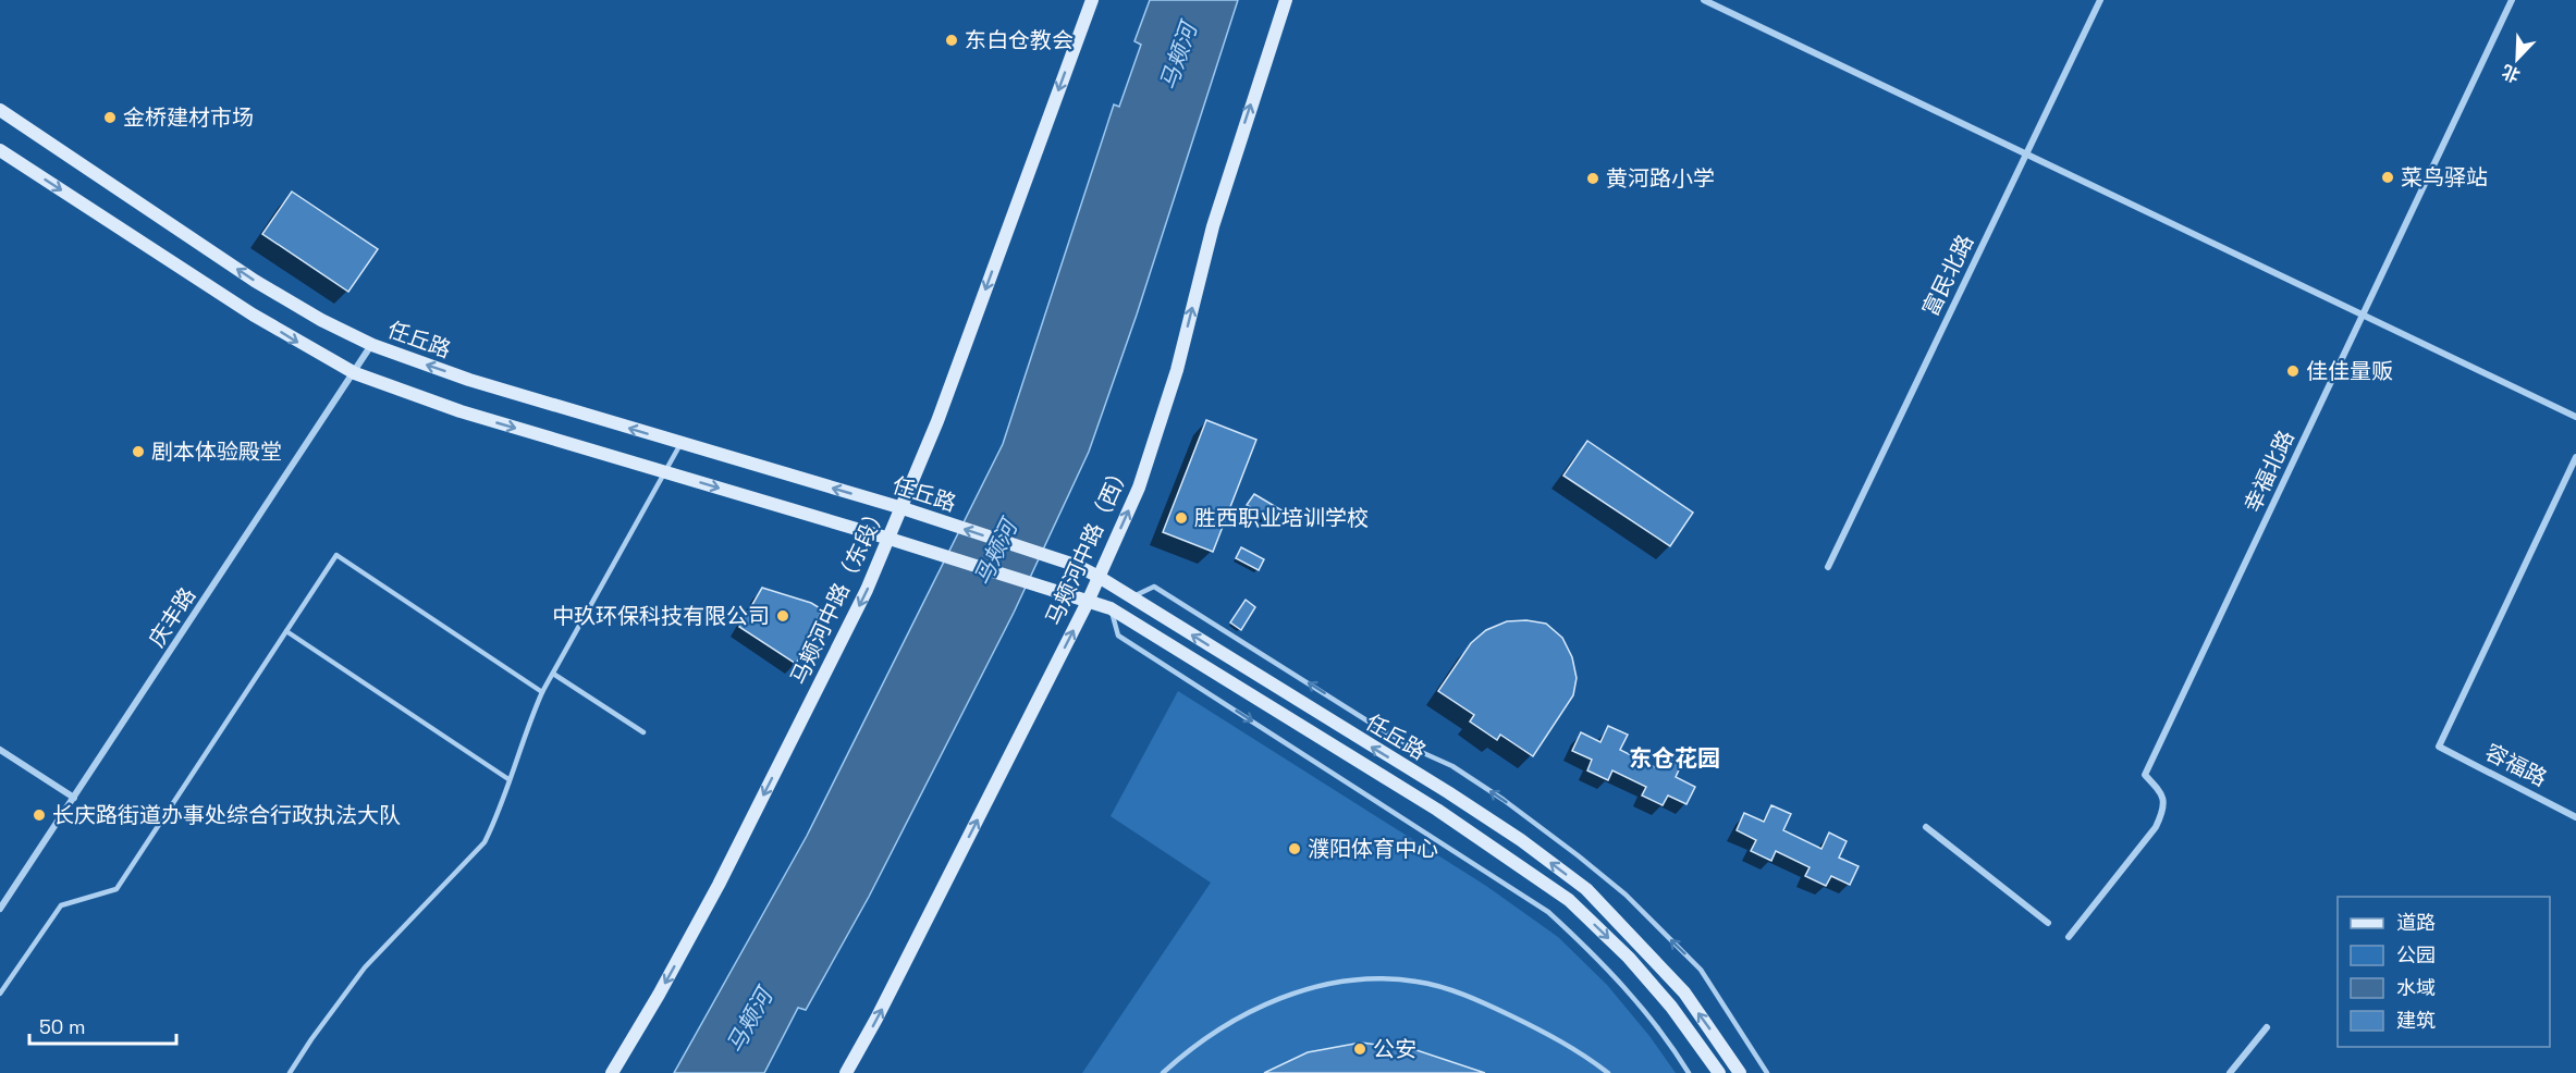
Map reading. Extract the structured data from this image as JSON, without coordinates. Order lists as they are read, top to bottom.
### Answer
{
  "streets": {
    "street": [
      "富民北路",
      "任丘路",
      "幸福北路",
      "马颊河中路（西）",
      "马颊河中路（东段）",
      "庆丰路",
      "容福路"
    ]
  },
  "crossings": [
    ["任丘路", "马颊河中路（西）"],
    ["任丘路", "马颊河中路（东段）"],
    ["任丘路", "庆丰路"]
  ],
  "one_way": ["马颊河中路（西）", "马颊河中路（东段）"],
  "districts": ["东仓花园"],
  "water": ["马颊河"],
  "places": [
    "东白仓教会",
    "金桥建材市场",
    "菜鸟驿站",
    "黄河路小学",
    "佳佳量贩",
    "剧本体验殿堂",
    "胜西职业培训学校",
    "中玖环保科技有限公司",
    "长庆路街道办事处综合行政执法大队",
    "濮阳体育中心",
    "公安"
  ],
  "legend": [
    "道路",
    "公园",
    "水域",
    "建筑"
  ],
  "scale_bar": "50 m",
  "north": "bottom left"
}
